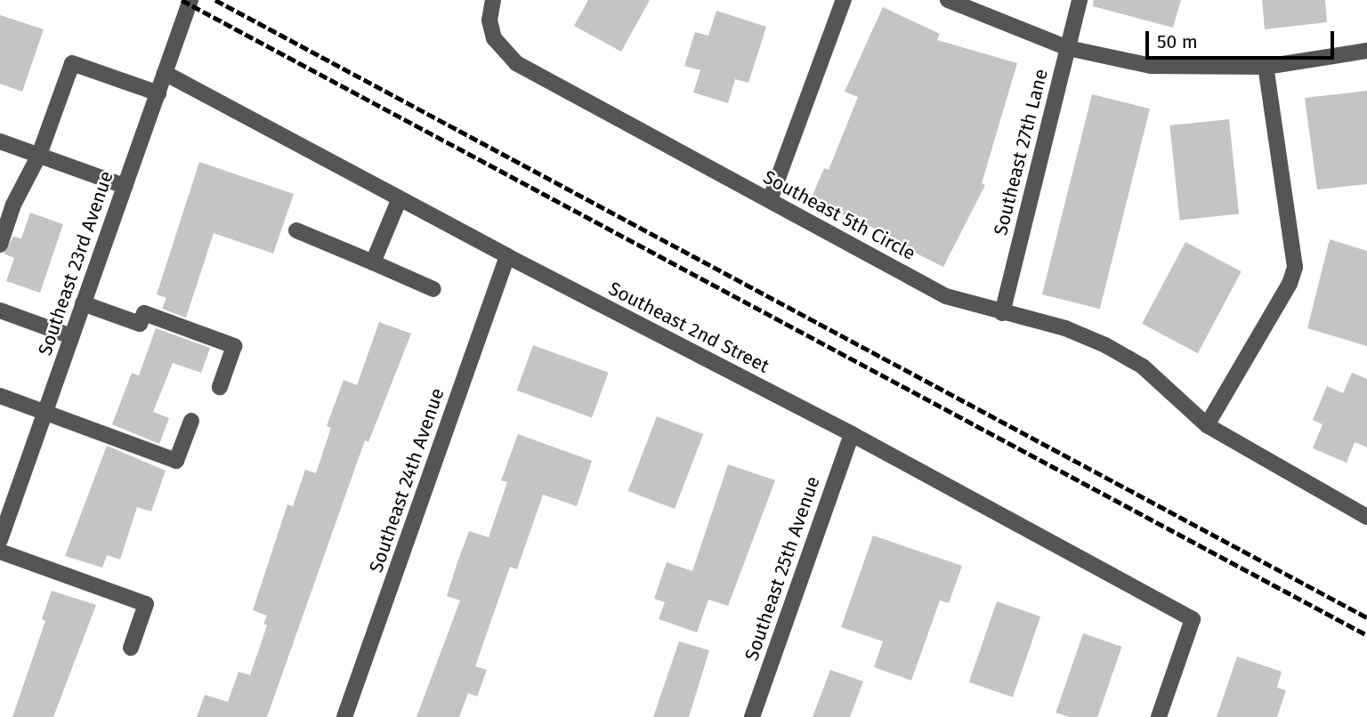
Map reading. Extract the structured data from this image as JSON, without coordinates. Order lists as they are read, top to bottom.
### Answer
{
  "streets": {
    "street": [
      "Southeast 27th Lane",
      "Southeast 5th Circle",
      "Southeast 23rd Avenue",
      "Southeast 2nd Street",
      "Southeast 24th Avenue",
      "Southeast 25th Avenue"
    ]
  },
  "crossings": [
    ["Southeast 27th Lane", "Southeast 5th Circle"],
    ["Southeast 23rd Avenue", "Southeast 2nd Street"],
    ["Southeast 2nd Street", "Southeast 24th Avenue"],
    ["Southeast 2nd Street", "Southeast 25th Avenue"]
  ],
  "scale_bar": "50 m"
}
